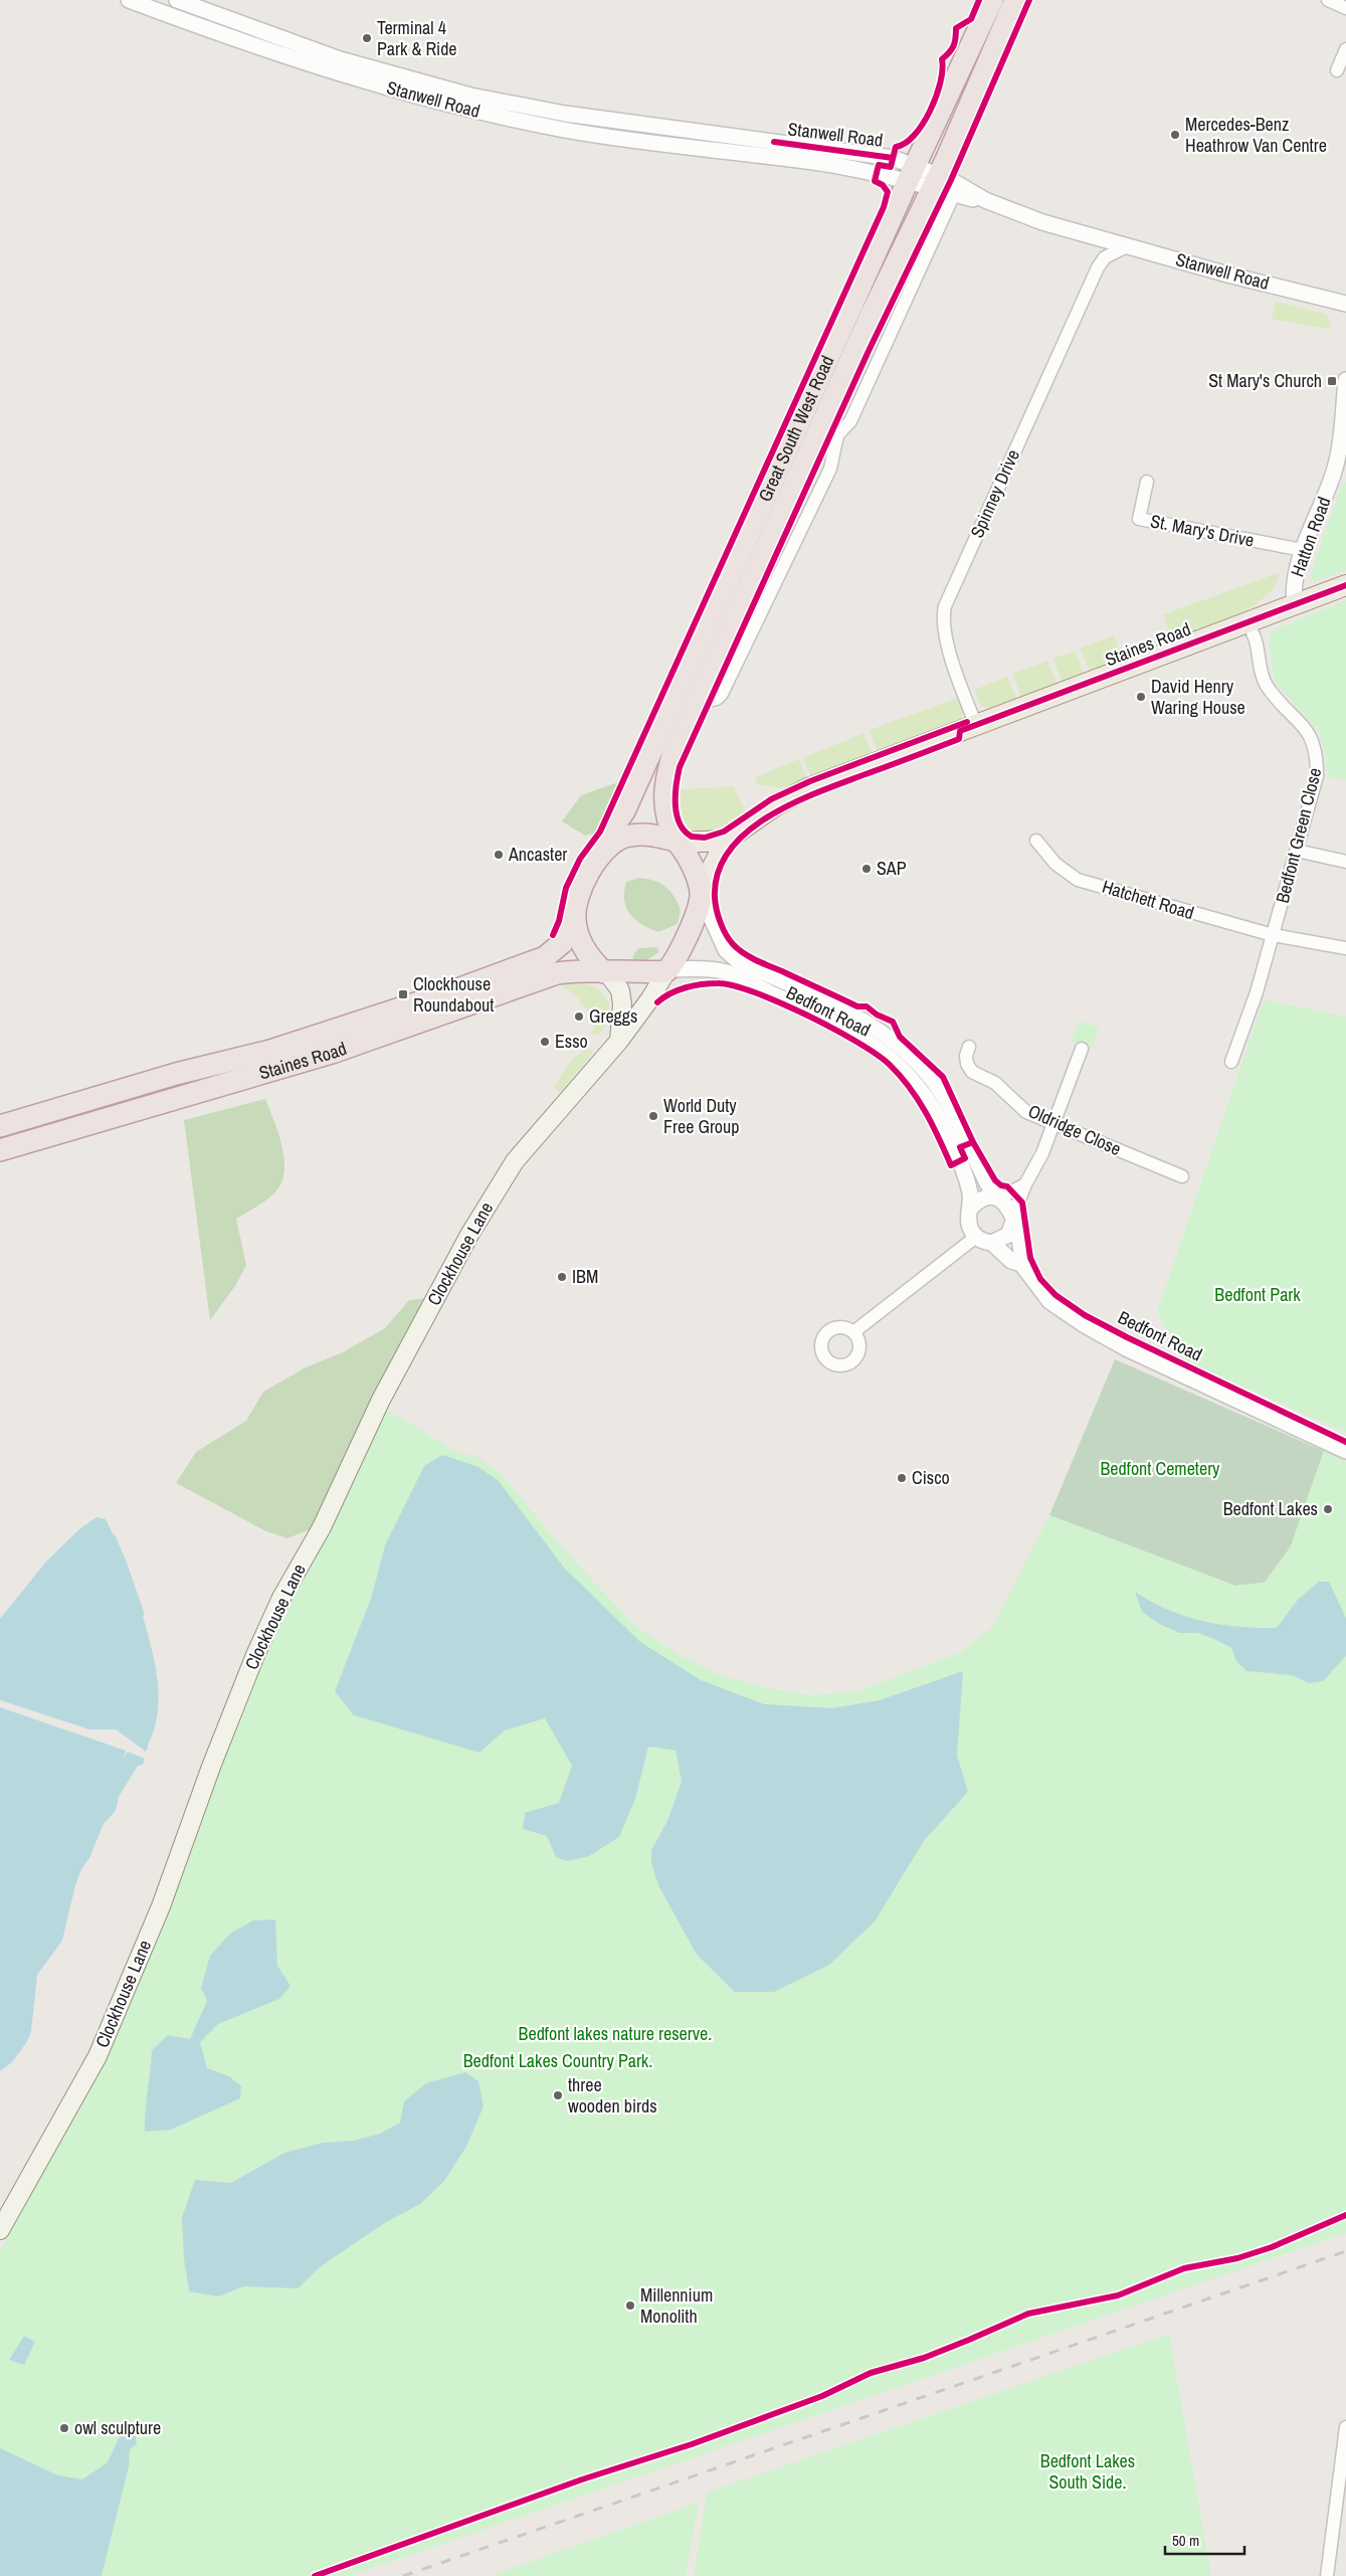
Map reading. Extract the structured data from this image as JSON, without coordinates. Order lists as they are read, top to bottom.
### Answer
{
  "streets": {
    "highway": ["Great South West Road", "Staines Road"],
    "main road": ["Clockhouse Lane"],
    "street": [
      "Stanwell Road",
      "Spinney Drive",
      "St. Mary's Drive",
      "Hatton Road",
      "Bedfont Green Close",
      "Hatchett Road",
      "Bedfont Road",
      "Oldridge Close"
    ]
  },
  "crossings": [
    ["Stanwell Road", "Great South West Road"],
    ["Stanwell Road", "Spinney Drive"],
    ["Great South West Road", "Staines Road"],
    ["Great South West Road", "Bedfont Road"],
    ["Great South West Road", "Clockhouse Lane"],
    ["Spinney Drive", "Staines Road"],
    ["St. Mary's Drive", "Hatton Road"],
    ["Hatton Road", "Staines Road"],
    ["Staines Road", "Bedfont Green Close"],
    ["Staines Road", "Bedfont Road"],
    ["Staines Road", "Clockhouse Lane"],
    ["Bedfont Green Close", "Hatchett Road"],
    ["Bedfont Road", "Clockhouse Lane"]
  ],
  "parks": [
    "Bedfont Park",
    "Bedfont Cemetery",
    "Bedfont lakes nature reserve.",
    "Bedfont Lakes Country Park.",
    "Bedfont Lakes South Side."
  ],
  "places": {
    "other": [
      "Terminal 4 Park & Ride",
      "Mercedes-Benz Heathrow Van Centre",
      "David Henry Waring House",
      "Ancaster",
      "SAP",
      "Greggs",
      "Esso",
      "World Duty Free Group",
      "IBM",
      "Cisco",
      "Bedfont Lakes",
      "three wooden birds",
      "Millennium Monolith",
      "owl sculpture"
    ],
    "transit": ["St Mary's Church", "Clockhouse Roundabout"]
  },
  "scale_bar": "50 m"
}
